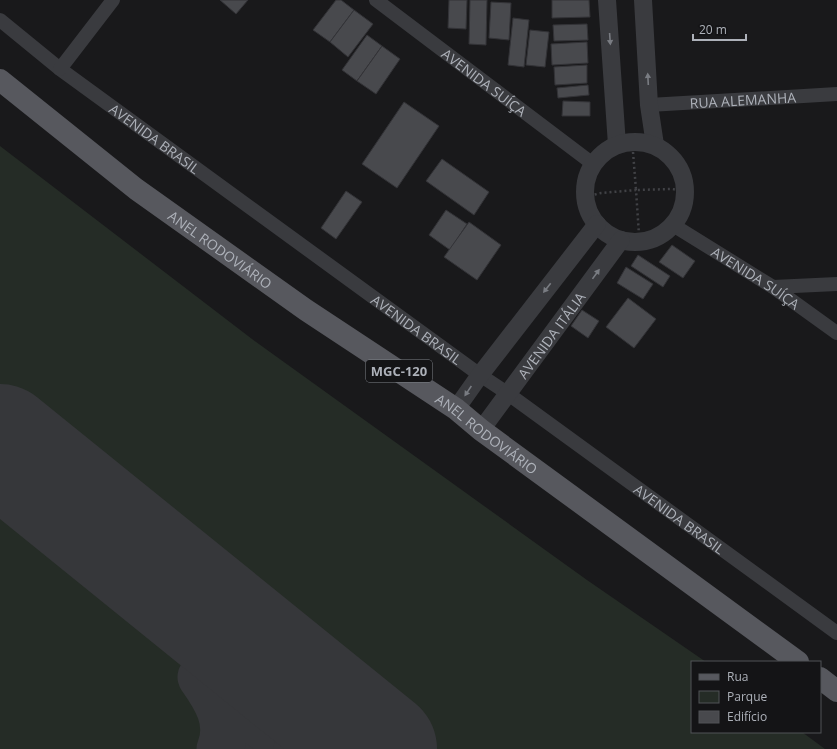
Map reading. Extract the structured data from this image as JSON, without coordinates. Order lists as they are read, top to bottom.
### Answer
{
  "streets": {
    "main road": ["ANEL RODOVIÁRIO", "MGC-120"],
    "street": [
      "AVENIDA SUÍÇA",
      "RUA ALEMANHA",
      "AVENIDA BRASIL",
      "AVENIDA ITÁLIA"
    ]
  },
  "crossings": [
    ["AVENIDA BRASIL", "AVENIDA ITÁLIA"],
    ["ANEL RODOVIÁRIO", "AVENIDA ITÁLIA"]
  ],
  "legend": ["Rua", "Parque", "Edifício"],
  "scale_bar": "20 m"
}
